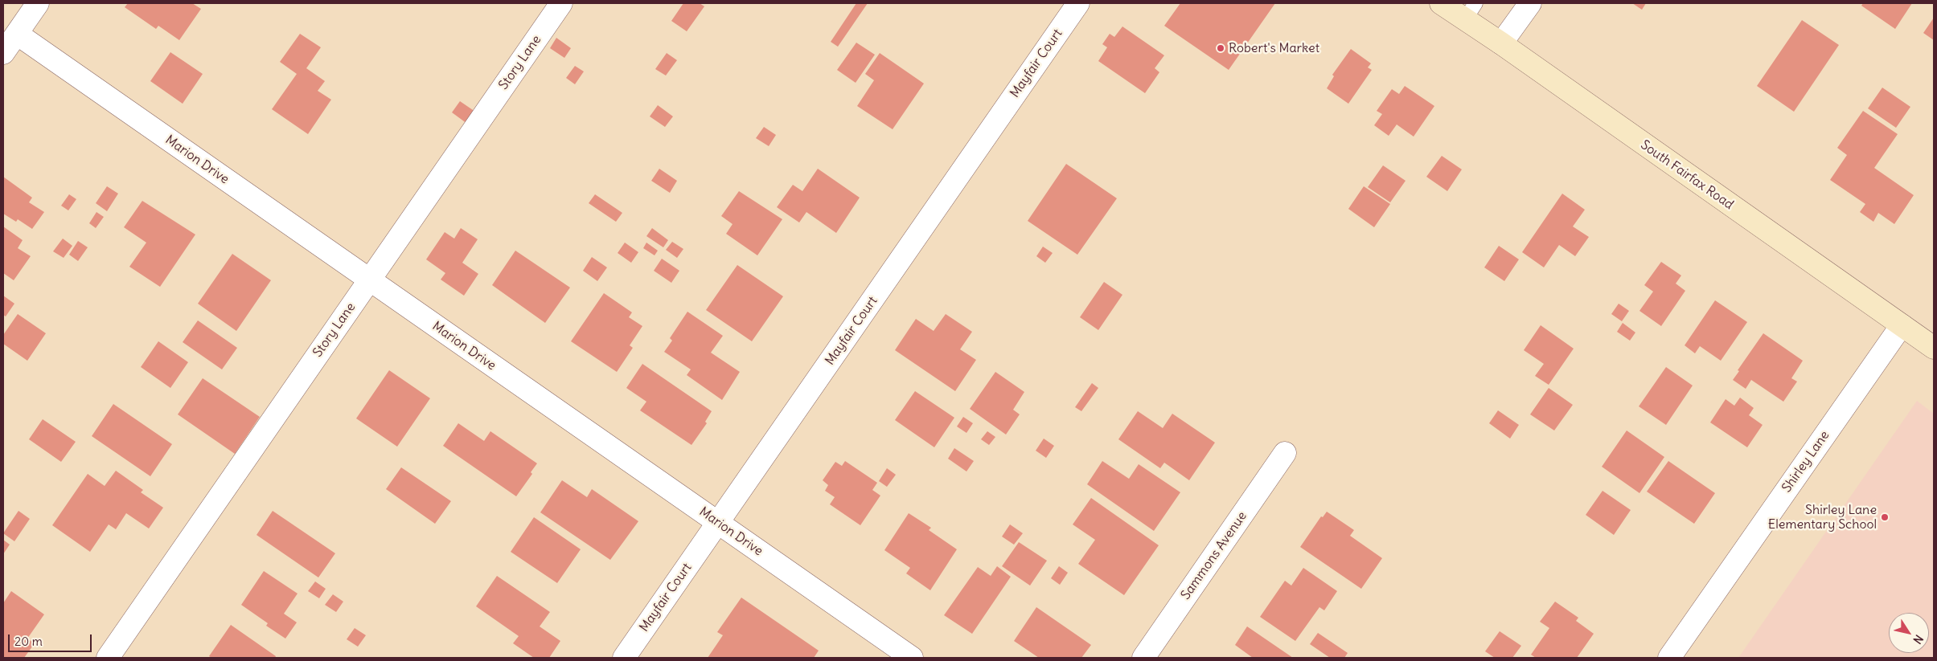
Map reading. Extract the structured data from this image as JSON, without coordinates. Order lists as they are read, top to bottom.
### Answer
{
  "streets": {
    "street": [
      "Story Lane",
      "Mayfair Court",
      "Marion Drive",
      "South Fairfax Road",
      "Shirley Lane",
      "Sammons Avenue"
    ]
  },
  "crossings": [
    ["Story Lane", "Marion Drive"],
    ["Mayfair Court", "Marion Drive"],
    ["South Fairfax Road", "Shirley Lane"]
  ],
  "places": ["Robert's Market", "Shirley Lane Elementary School"],
  "scale_bar": "20 m",
  "north": "bottom right"
}
